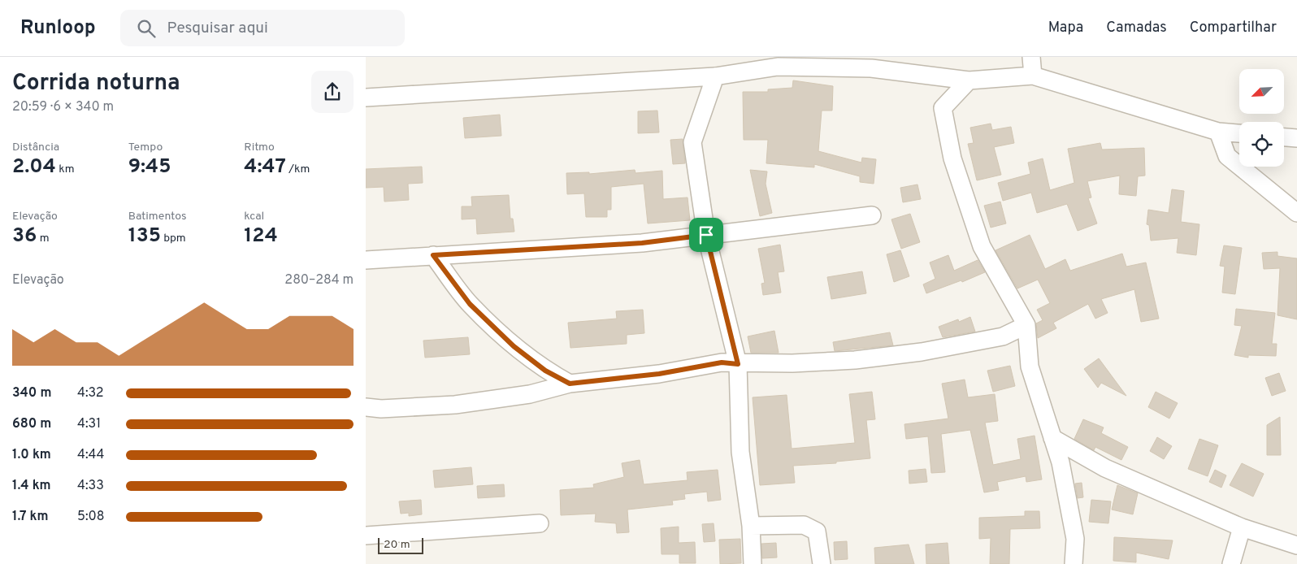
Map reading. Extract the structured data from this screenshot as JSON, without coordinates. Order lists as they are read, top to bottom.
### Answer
{
  "scale_bar": "20 m",
  "north": "bottom left",
  "page": {
    "header": "Runloop",
    "search": "Pesquisar aqui",
    "nav": ["Mapa", "Camadas", "Compartilhar"],
    "heading": ["Corrida noturna", "20:59 · 6 × 340 m"],
    "stats": [
      ["Distância", "2.04 km"],
      ["Tempo", "9:45"],
      ["Ritmo", "4:47 /km"],
      ["Elevação", "36 m"],
      ["Batimentos", "135 bpm"],
      ["kcal", "124"]
    ],
    "chart": ["Elevação", "280–284 m"],
    "list": [
      {
        "name": "340 m",
        "note": "4:32"
      },
      {
        "name": "680 m",
        "note": "4:31"
      },
      {
        "name": "1.0 km",
        "note": "4:44"
      },
      {
        "name": "1.4 km",
        "note": "4:33"
      },
      {
        "name": "1.7 km",
        "note": "5:08"
      }
    ],
    "scale": "20 m"
  }
}
